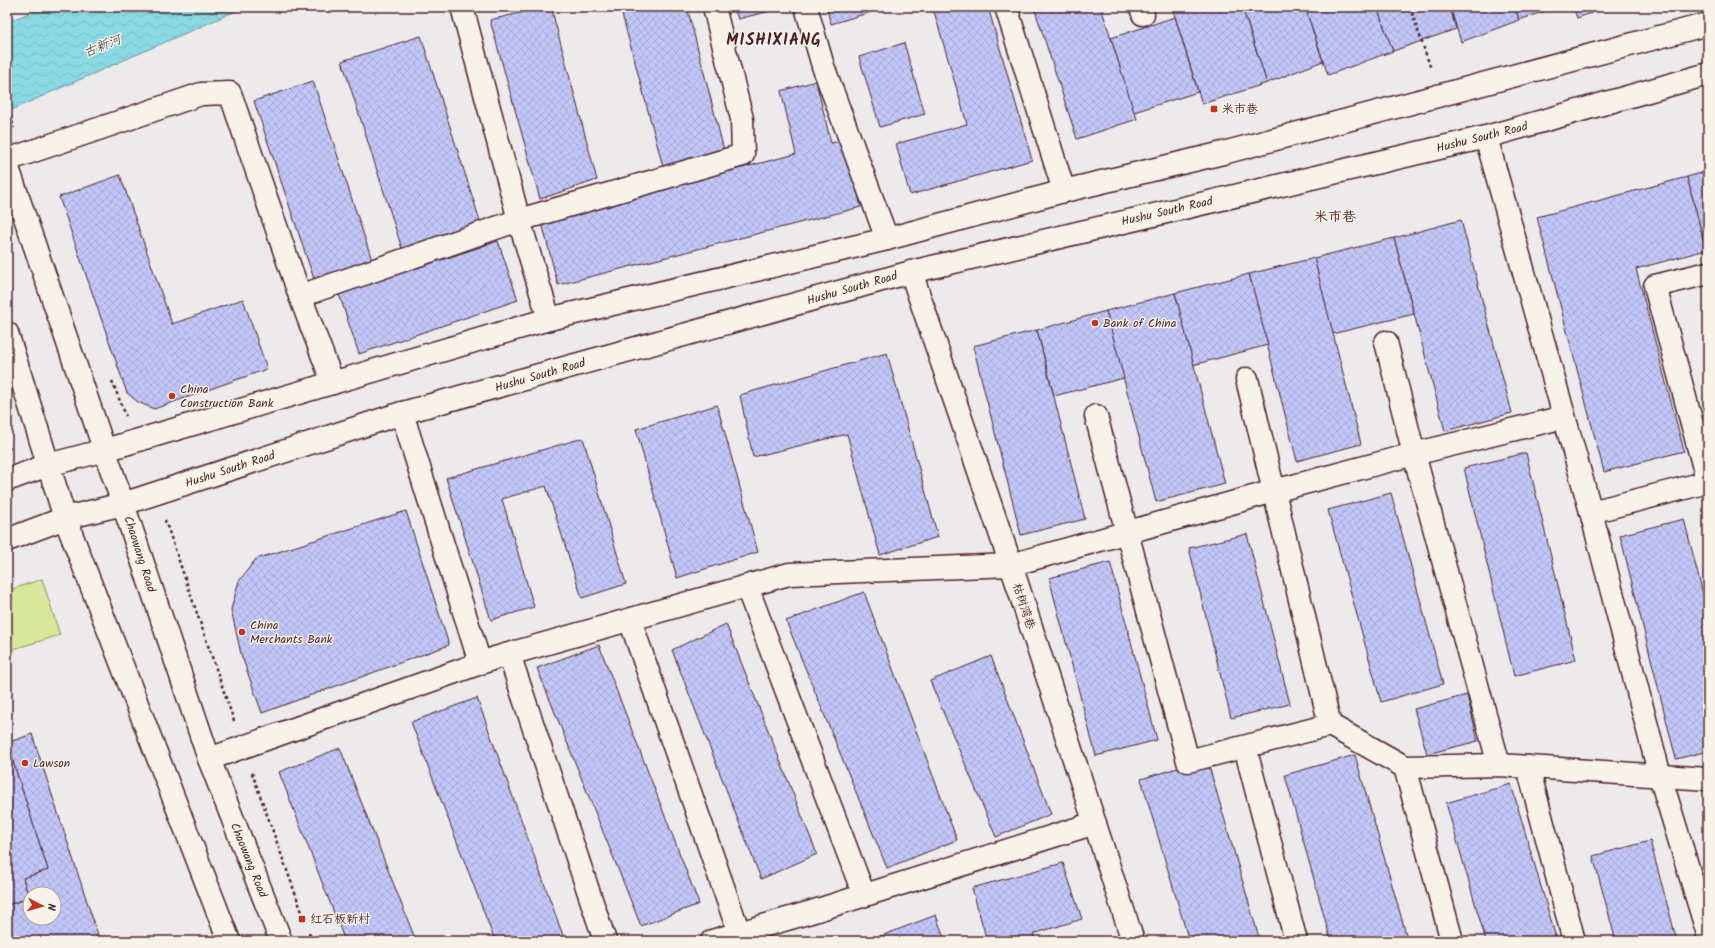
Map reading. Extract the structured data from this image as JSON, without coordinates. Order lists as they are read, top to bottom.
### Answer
{
  "streets": {
    "main road": ["Hushu South Road", "Chaowang Road", "枯树湾巷"]
  },
  "crossings": [
    ["Hushu South Road", "Chaowang Road"],
    ["Hushu South Road", "枯树湾巷"]
  ],
  "districts": ["MISHIXIANG", "米市巷"],
  "water": ["古新河"],
  "places": {
    "transit": ["米市巷", "红石板新村"],
    "other": [
      "Bank of China",
      "China Construction Bank",
      "China Merchants Bank",
      "Lawson"
    ]
  },
  "north": "right"
}
